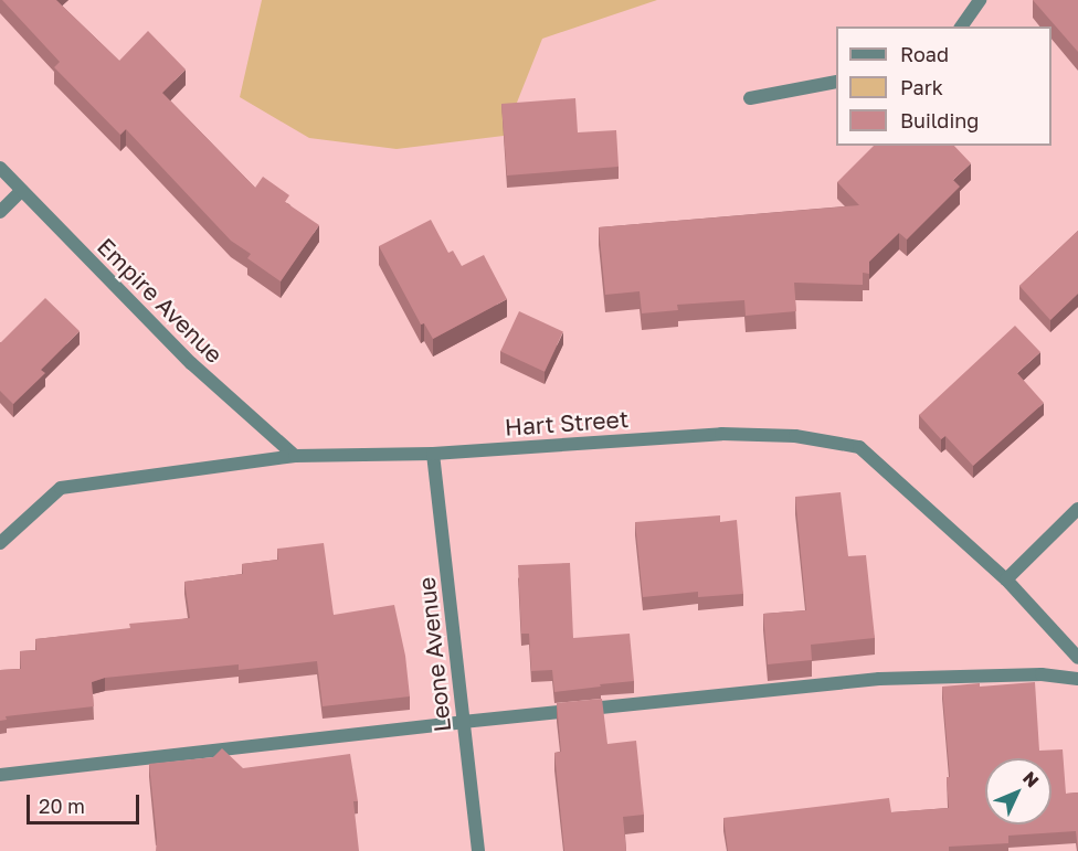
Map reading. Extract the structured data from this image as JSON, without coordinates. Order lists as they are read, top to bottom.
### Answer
{
  "streets": {
    "street": ["Empire Avenue", "Hart Street", "Leone Avenue"]
  },
  "crossings": [
    ["Empire Avenue", "Hart Street"],
    ["Hart Street", "Leone Avenue"]
  ],
  "legend": ["Road", "Park", "Building"],
  "scale_bar": "20 m",
  "north": "top right"
}
